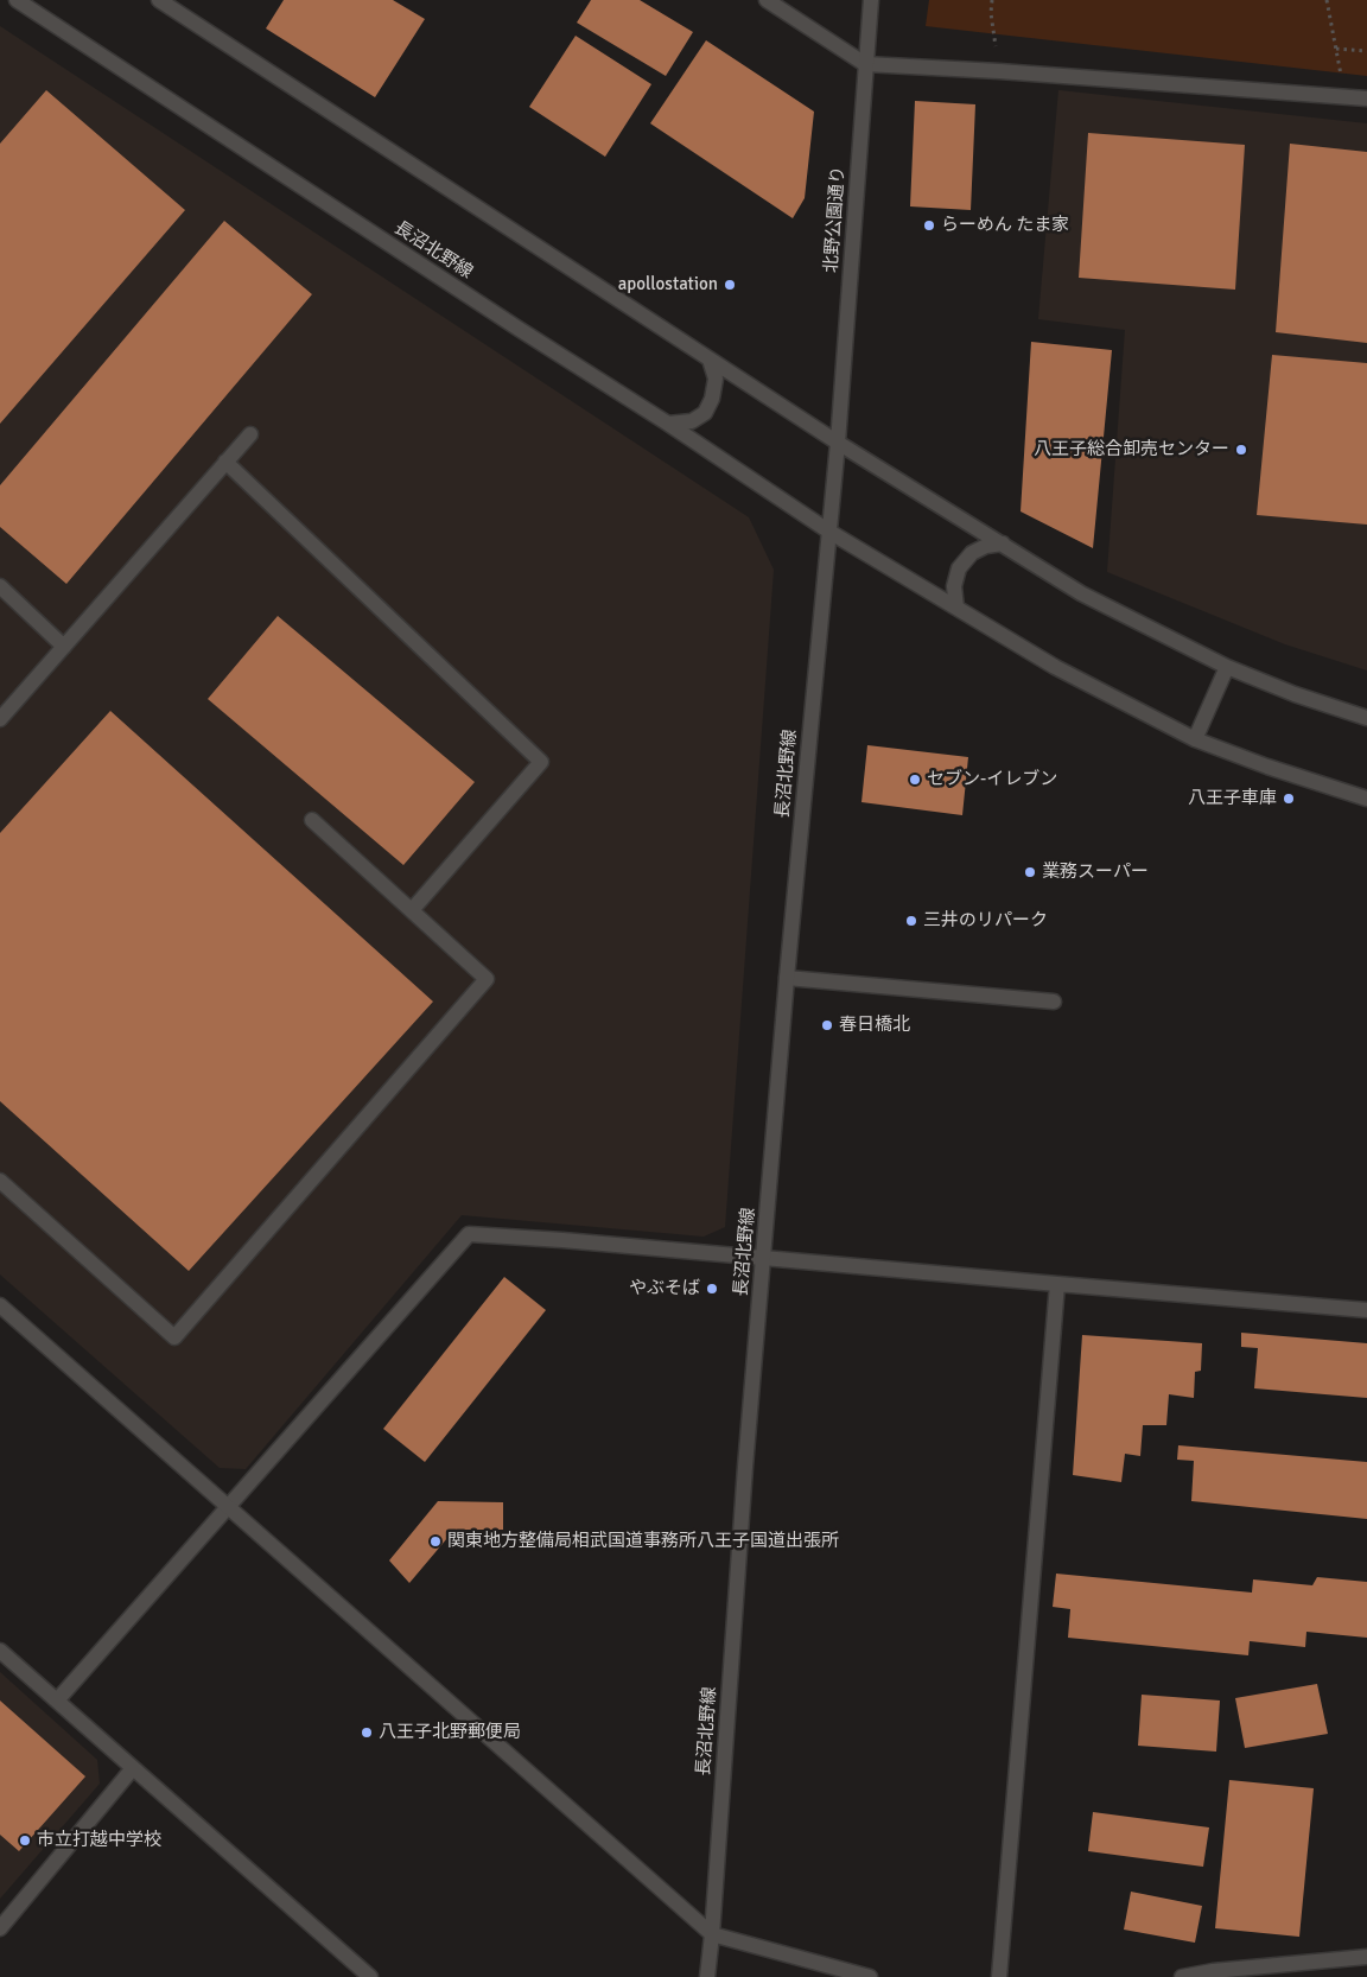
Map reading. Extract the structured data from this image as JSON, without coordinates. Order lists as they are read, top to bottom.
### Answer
{
  "streets": {
    "street": ["北野公園通り", "長沼北野線"]
  },
  "crossings": [
    ["北野公園通り", "長沼北野線"]
  ],
  "places": [
    "らーめん たま家",
    "apollostation",
    "八王子総合卸売センター",
    "セブン-イレブン",
    "八王子車庫",
    "業務スーパー",
    "三井のリパーク",
    "春日橋北",
    "やぶそば",
    "関東地方整備局相武国道事務所八王子国道出張所",
    "八王子北野郵便局",
    "市立打越中学校"
  ]
}
